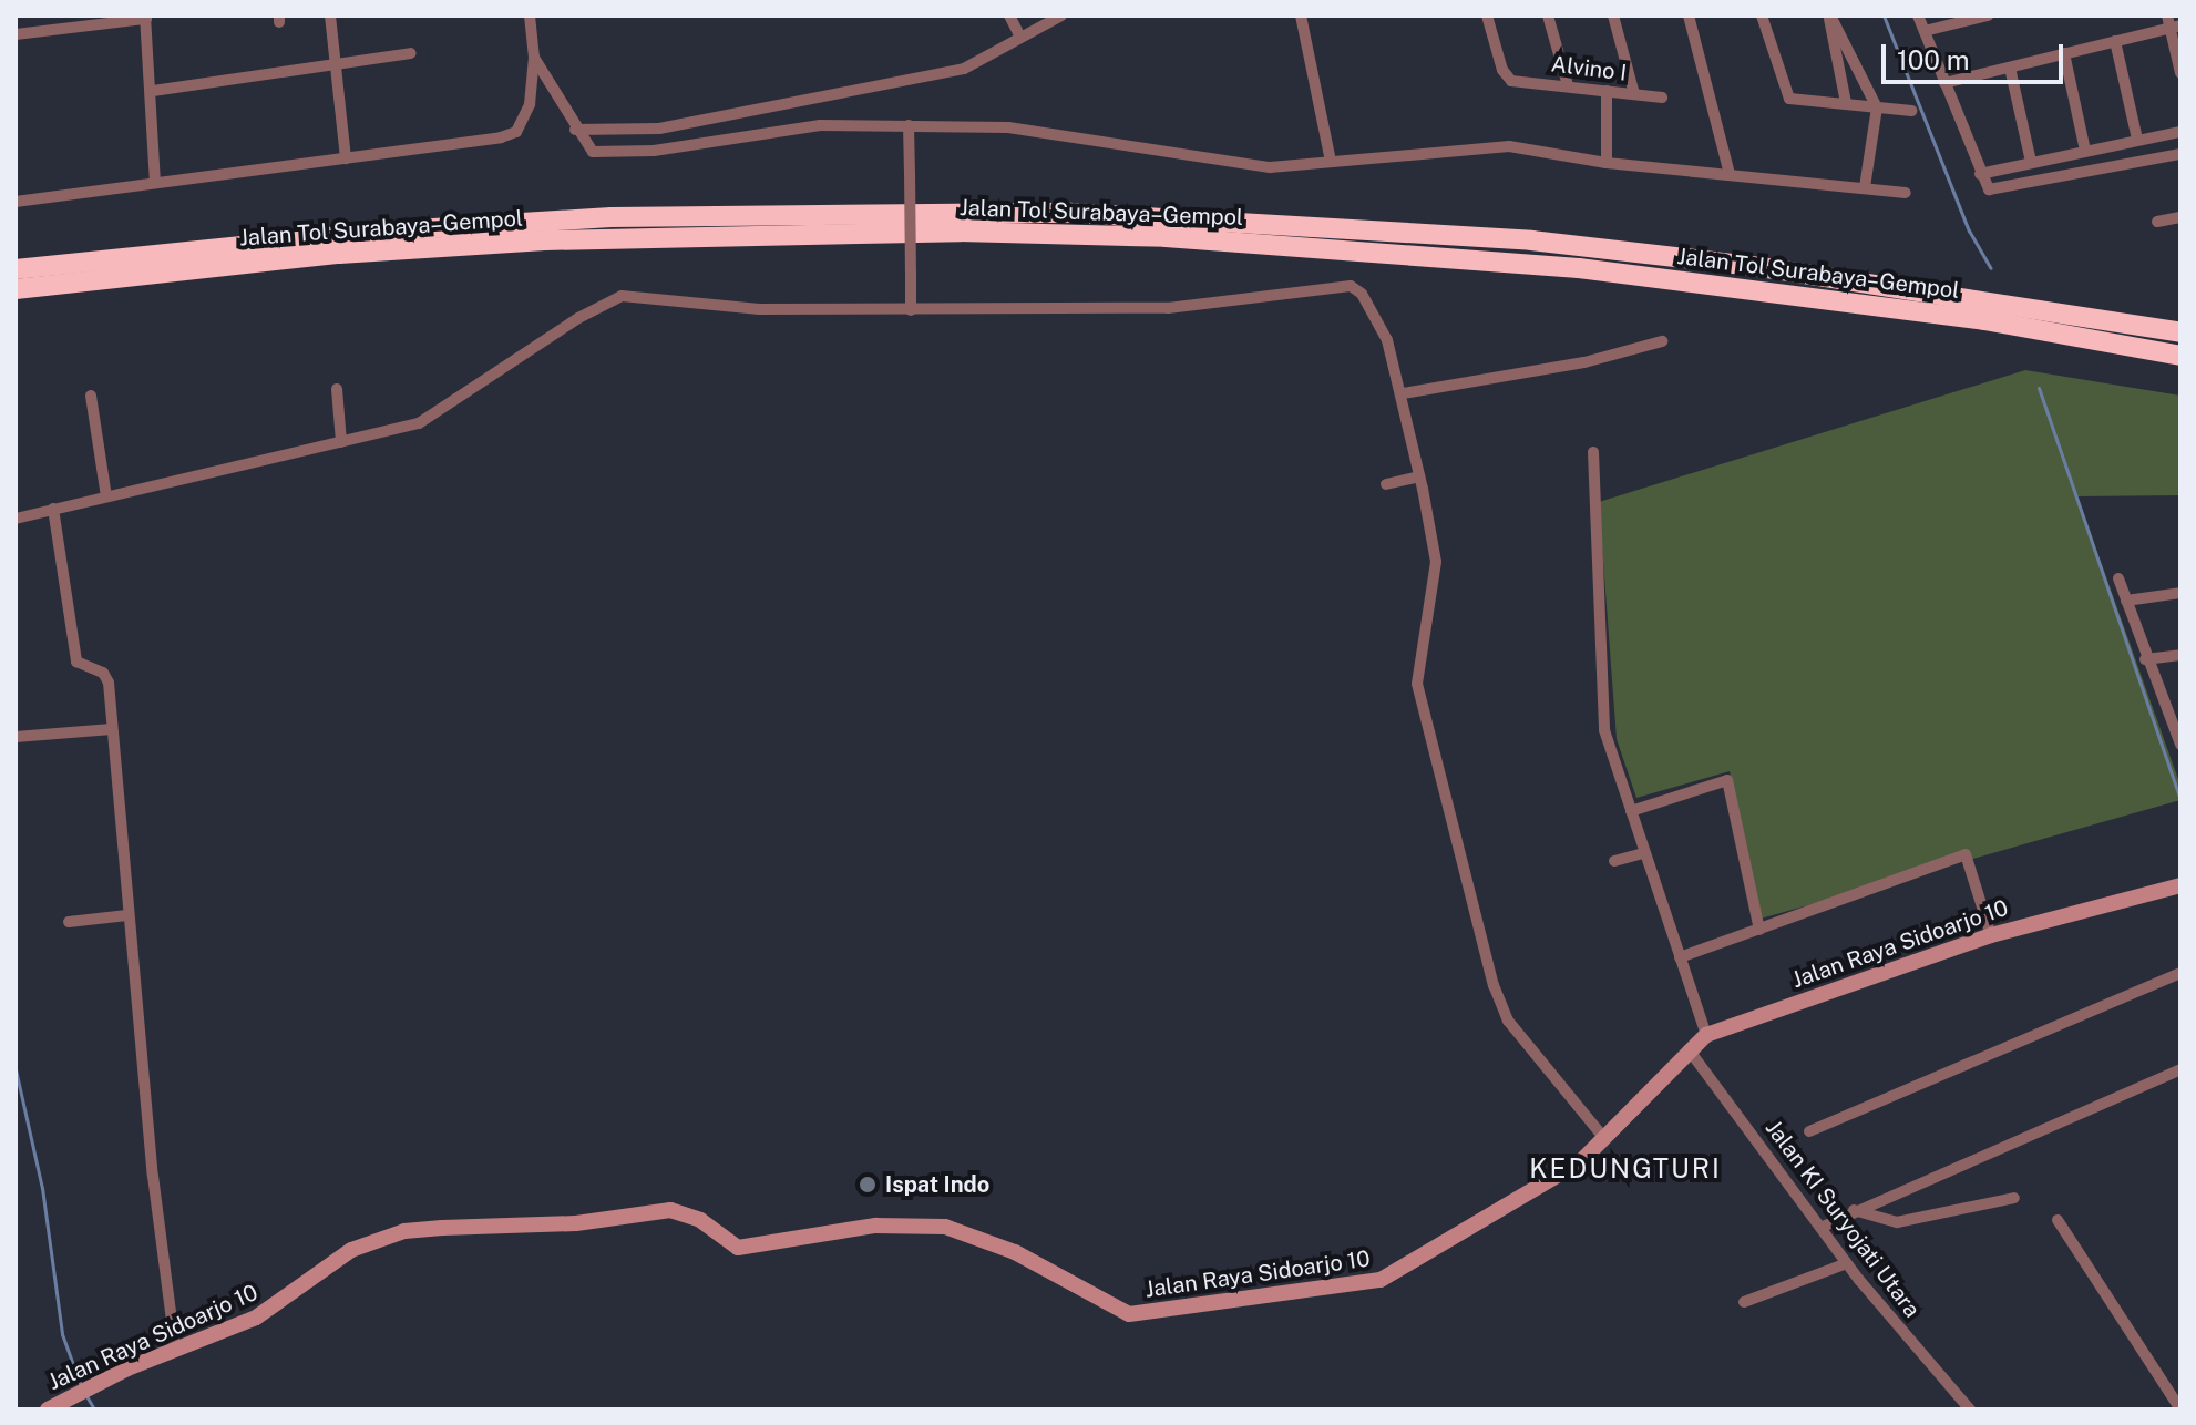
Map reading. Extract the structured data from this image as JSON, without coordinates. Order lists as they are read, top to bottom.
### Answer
{
  "streets": {
    "highway": ["Jalan Tol Surabaya–Gempol"],
    "street": ["Alvino I", "Jalan Raya Sidoarjo 10", "Jalan KI Suryojati Utara"]
  },
  "crossings": [
    ["Jalan Raya Sidoarjo 10", "Jalan KI Suryojati Utara"]
  ],
  "districts": ["KEDUNGTURI"],
  "places": ["Ispat Indo"],
  "scale_bar": "100 m"
}
